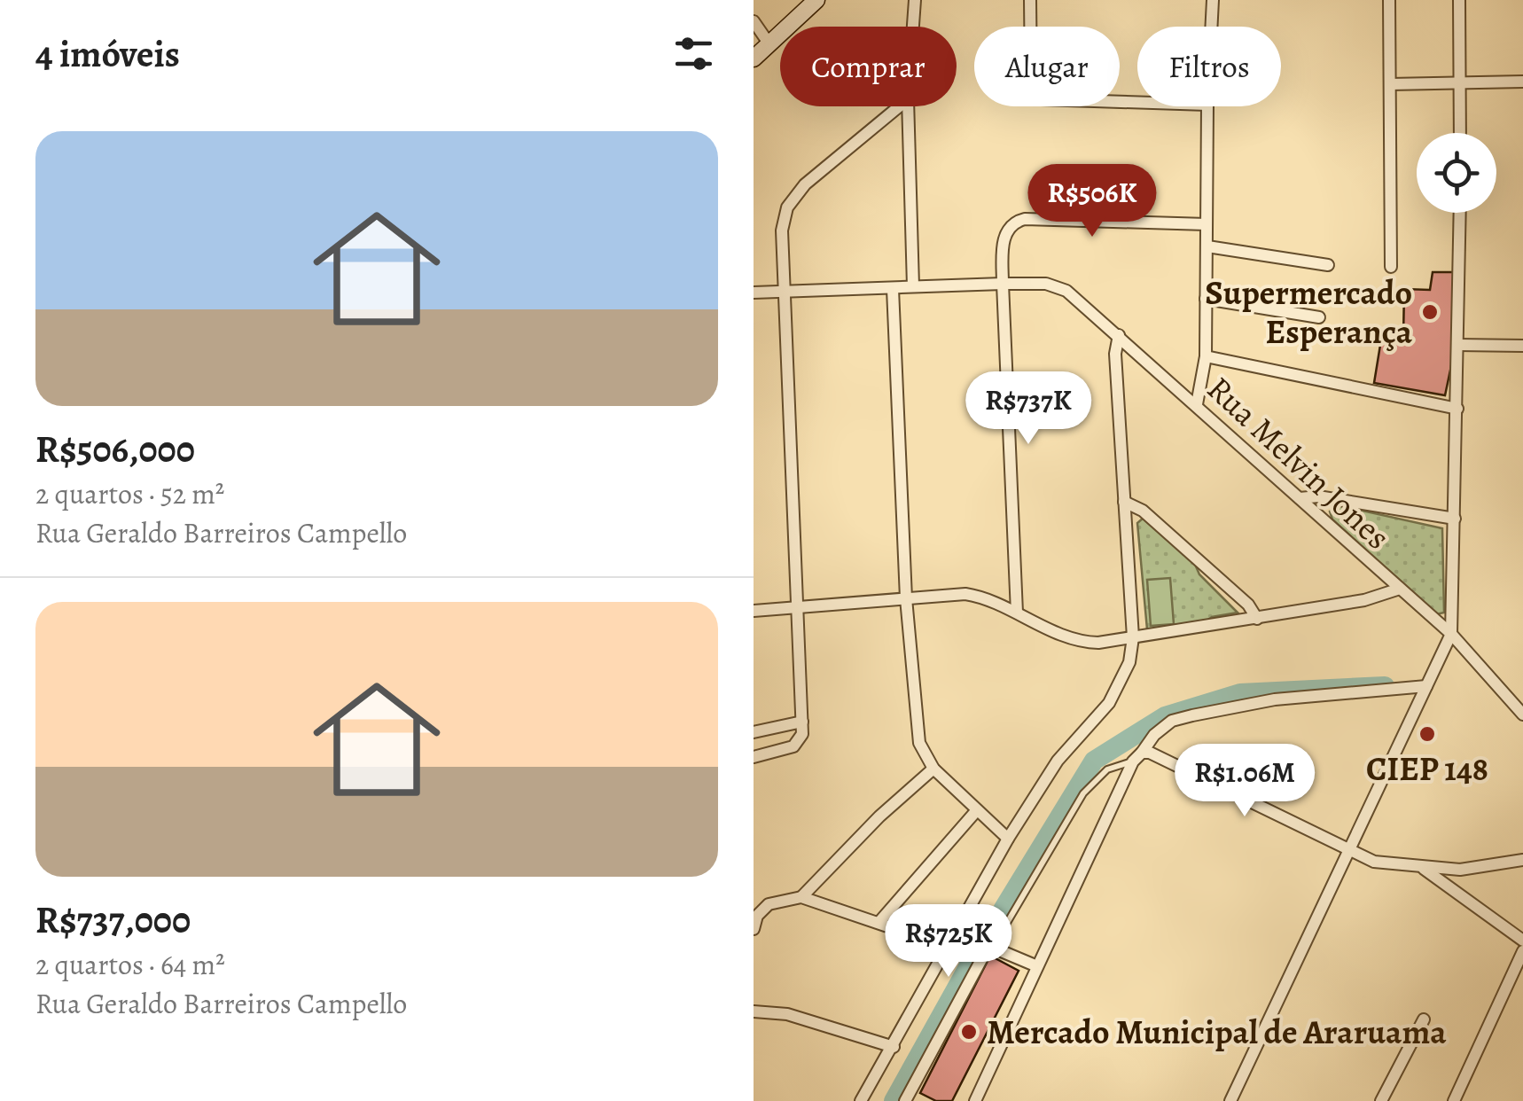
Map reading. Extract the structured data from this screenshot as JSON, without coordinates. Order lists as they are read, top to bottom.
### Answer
{
  "streets": {
    "street": ["Rua Melvin Jones"]
  },
  "places": ["Supermercado Esperança", "CIEP 148", "Mercado Municipal de Araruama"],
  "page": {
    "heading": "4 imóveis",
    "chip": ["Comprar", "Alugar", "Filtros"],
    "list": [
      {
        "name": "R$506,000",
        "note": "2 quartos · 52 m² · Rua Geraldo Barreiros Campello"
      },
      {
        "name": "R$737,000",
        "note": "2 quartos · 64 m² · Rua Geraldo Barreiros Campello"
      }
    ],
    "price": [
      "R$506K",
      "R$737K",
      "R$1.06M",
      "R$725K"
    ]
  }
}
